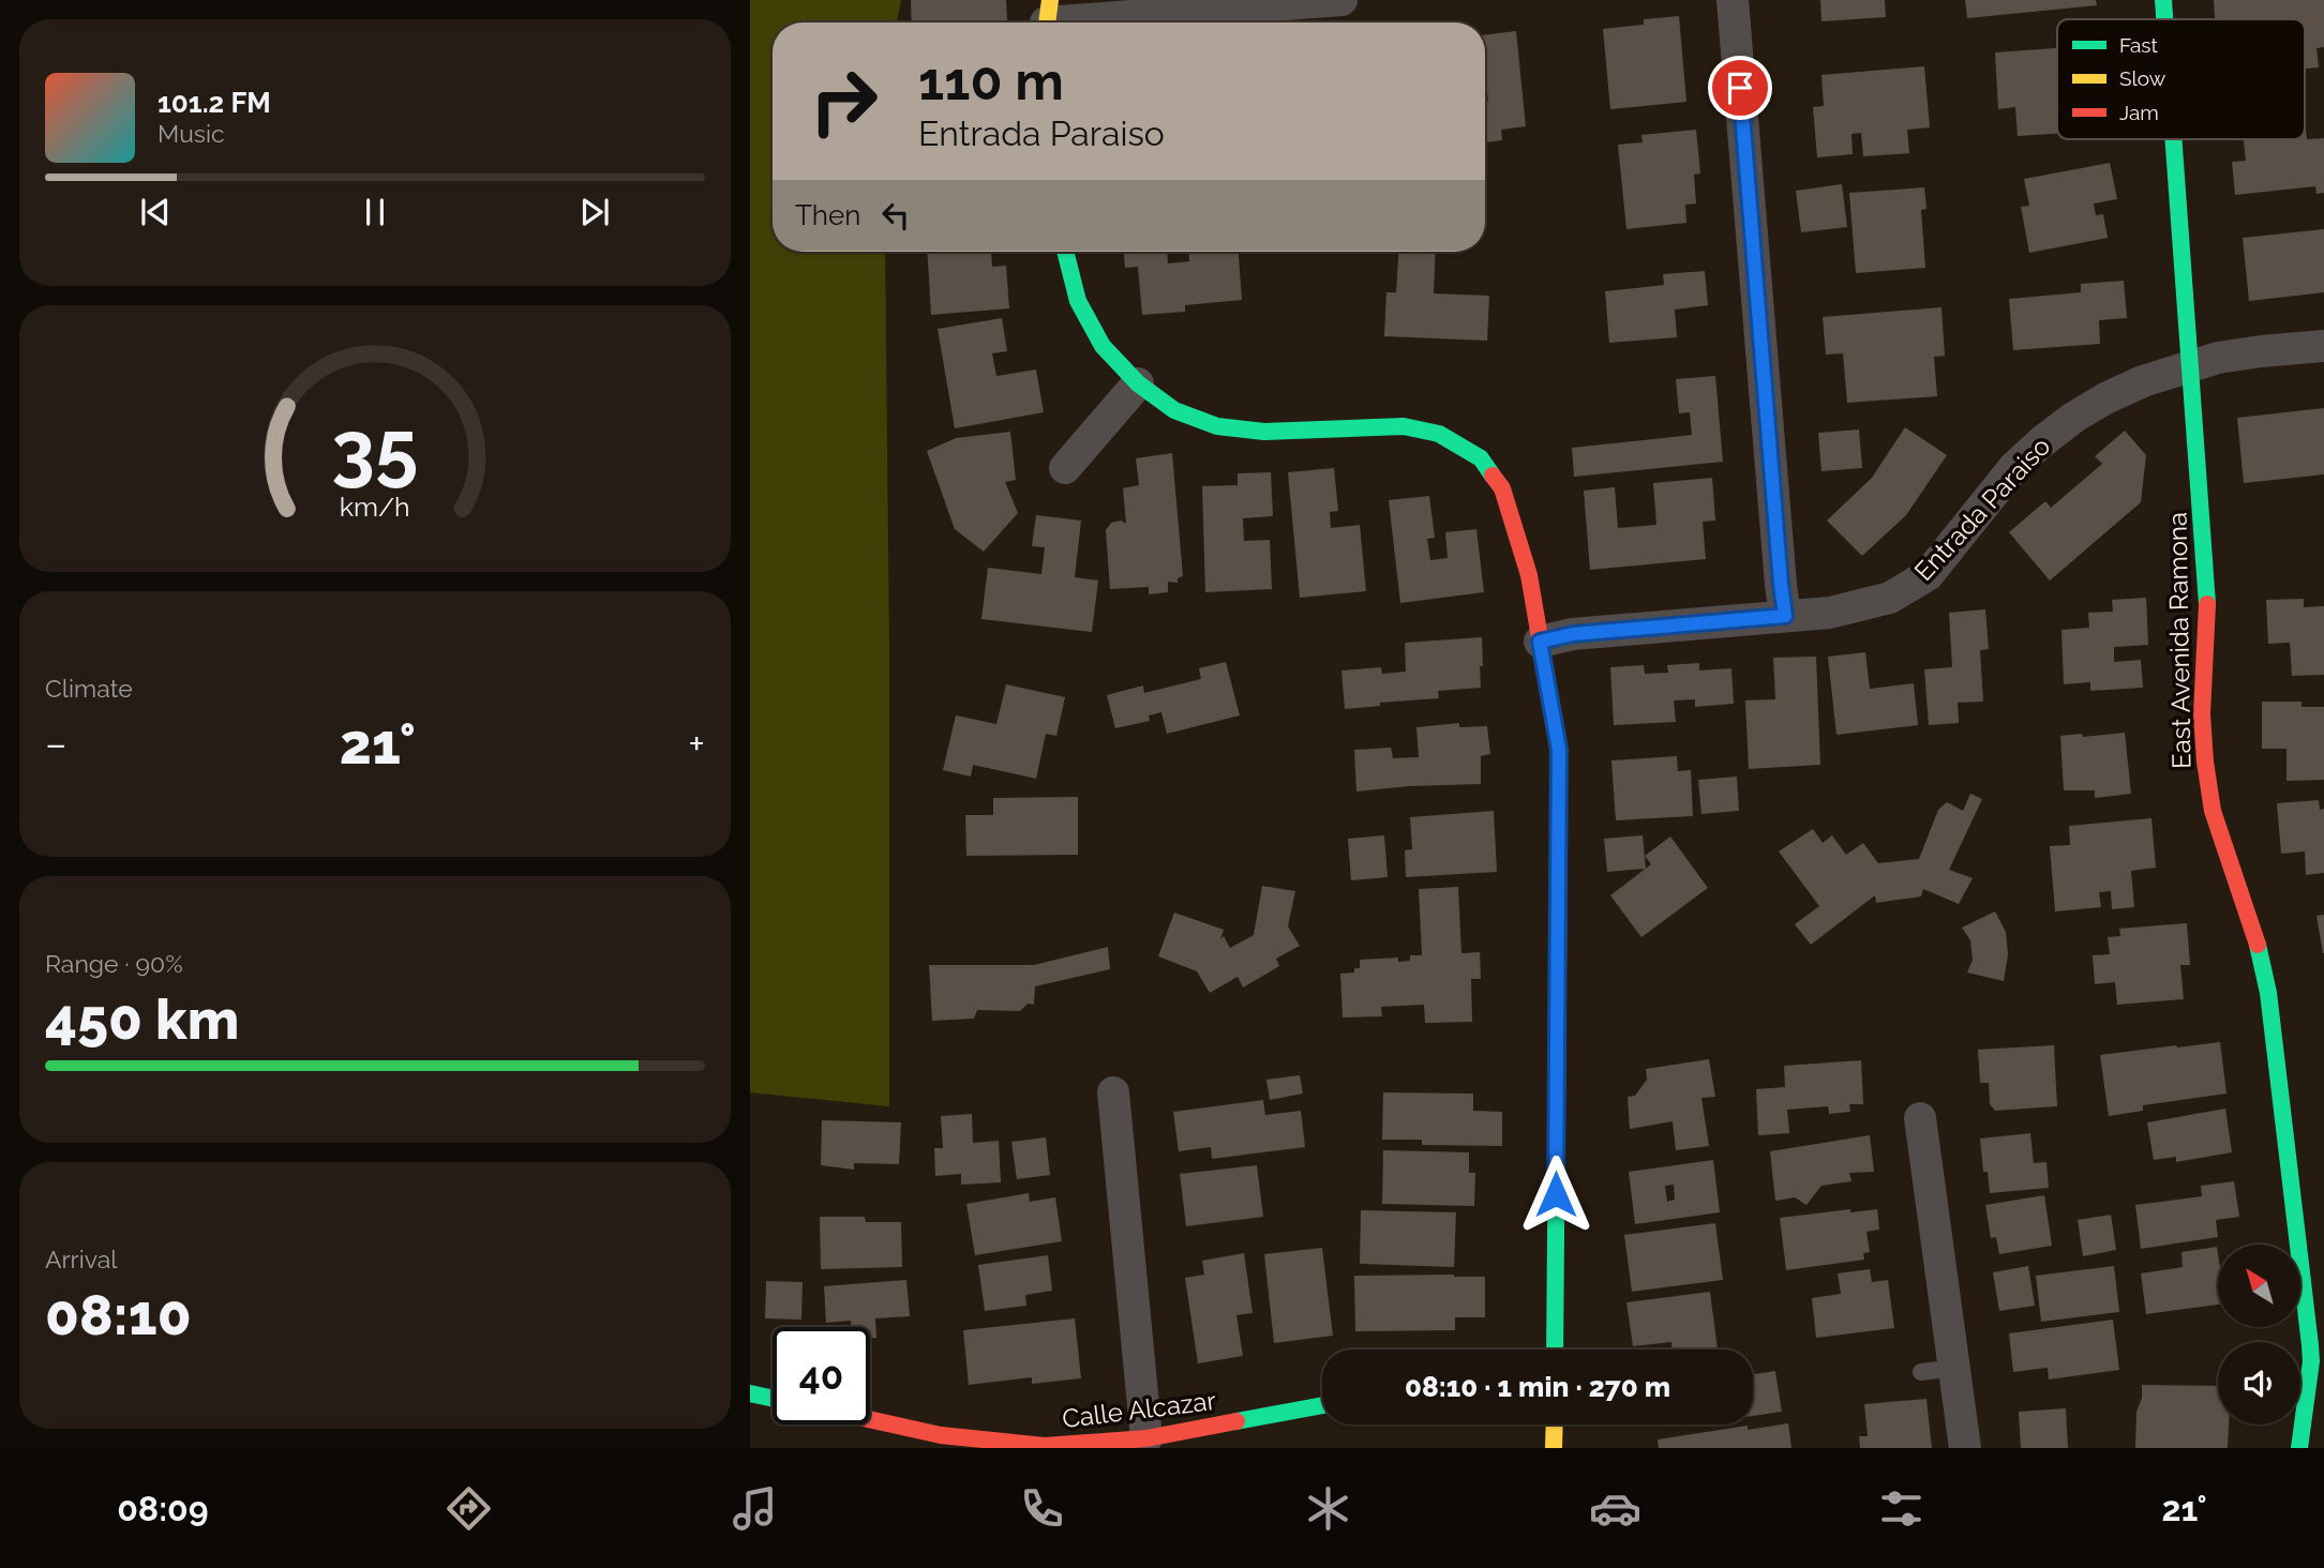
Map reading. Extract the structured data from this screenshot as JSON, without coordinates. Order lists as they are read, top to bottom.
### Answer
{
  "streets": {
    "street": ["Entrada Paraiso", "East Avenida Ramona", "Calle Alcazar"]
  },
  "crossings": [
    ["Entrada Paraiso", "East Avenida Ramona"]
  ],
  "legend": ["Fast", "Slow", "Jam"],
  "north": "top left",
  "page": {
    "turn": ["110 m", "Entrada Paraiso"],
    "song": ["101.2 FM", "Music"],
    "then": "Then",
    "tile": [
      "Climate",
      ["Range · 90%", "450 km"],
      ["Arrival", "08:10"]
    ],
    "heat": ["−", "21°", "+"],
    "limit": "40",
    "trip": "08:10 · 1 min · 270 m",
    "tabs": ["08:09", "21°"],
    "gauge": ["35", "km/h"]
  }
}
